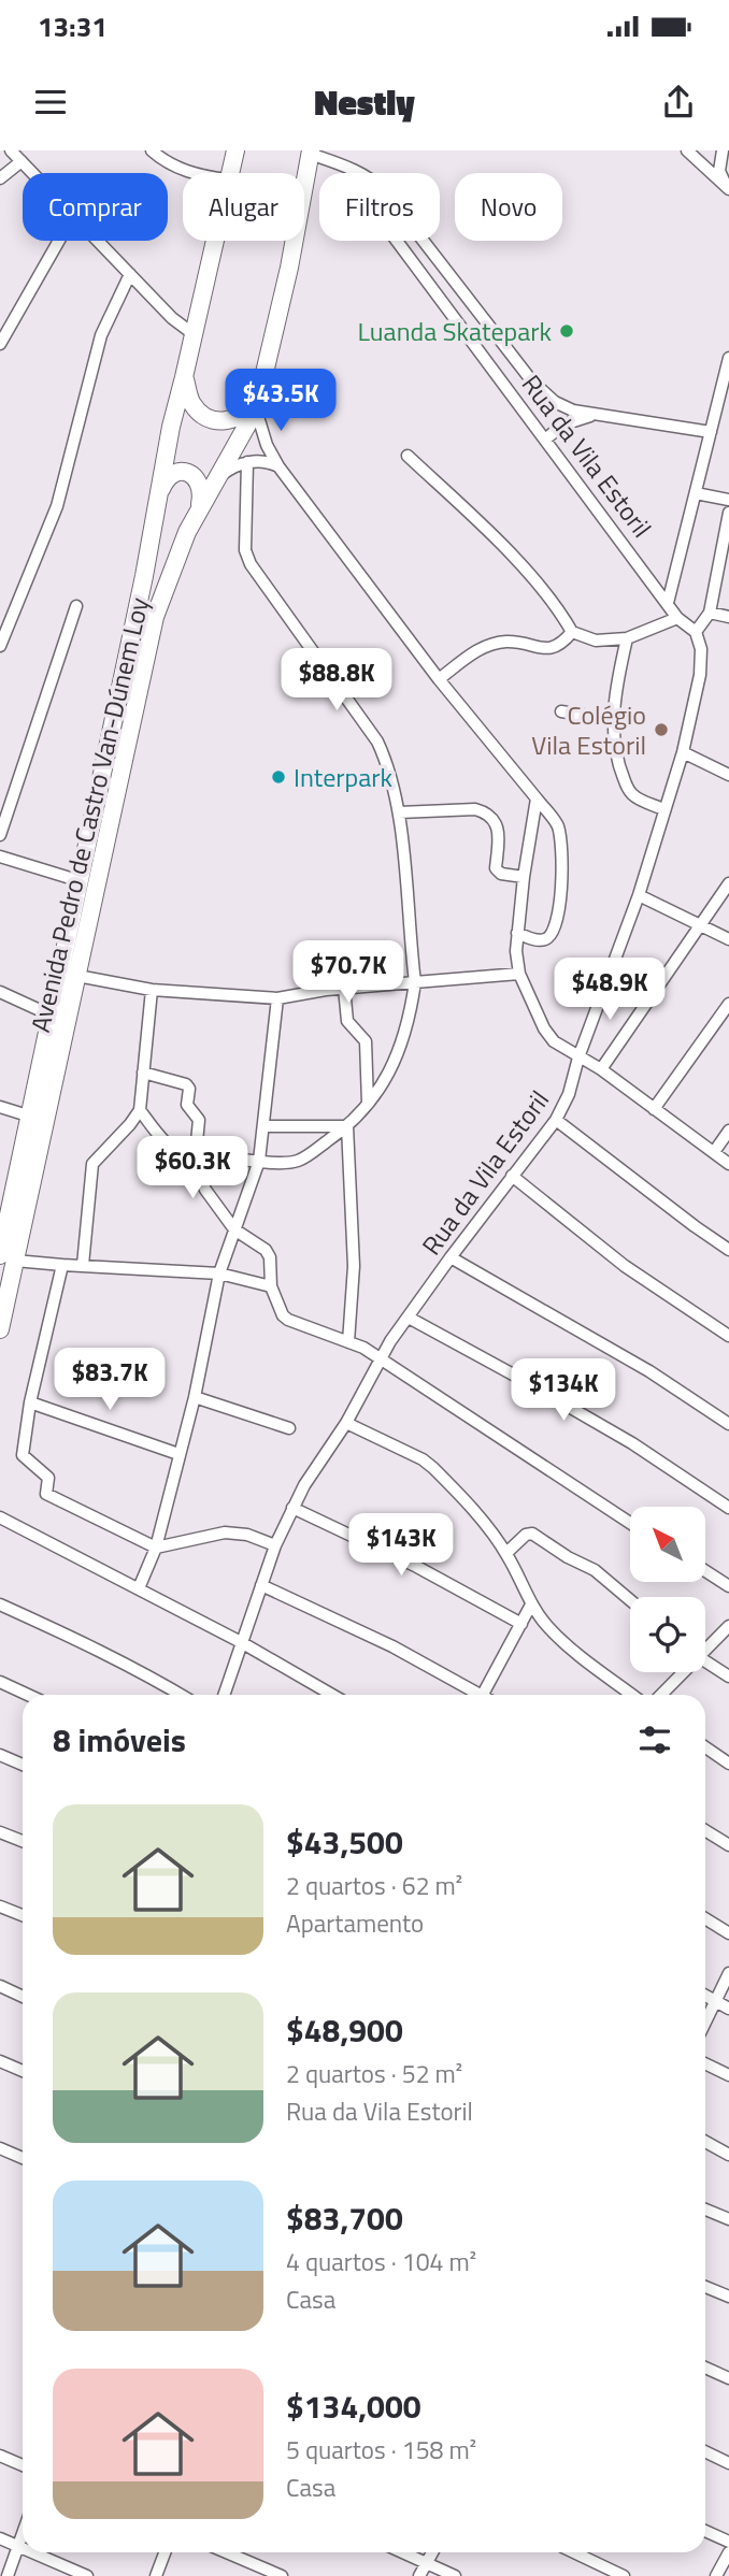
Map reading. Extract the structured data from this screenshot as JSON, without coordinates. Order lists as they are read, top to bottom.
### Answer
{
  "streets": {
    "highway": ["Avenida Pedro de Castro Van-Dúnem Loy"],
    "street": ["Rua da Vila Estoril"]
  },
  "places": ["Luanda Skatepark", "Colégio Vila Estoril", "Interpark"],
  "north": "top left",
  "page": {
    "status": "13:31",
    "header": "Nestly",
    "chip": [
      "Comprar",
      "Alugar",
      "Filtros",
      "Novo"
    ],
    "price": [
      "$43.5K",
      "$88.8K",
      "$70.7K",
      "$48.9K",
      "$60.3K",
      "$83.7K",
      "$134K",
      "$143K"
    ],
    "heading": "8 imóveis",
    "list": [
      {
        "name": "$43,500",
        "note": "2 quartos · 62 m² · Apartamento"
      },
      {
        "name": "$48,900",
        "note": "2 quartos · 52 m² · Rua da Vila Estoril"
      },
      {
        "name": "$83,700",
        "note": "4 quartos · 104 m² · Casa"
      },
      {
        "name": "$134,000",
        "note": "5 quartos · 158 m² · Casa"
      }
    ]
  }
}
